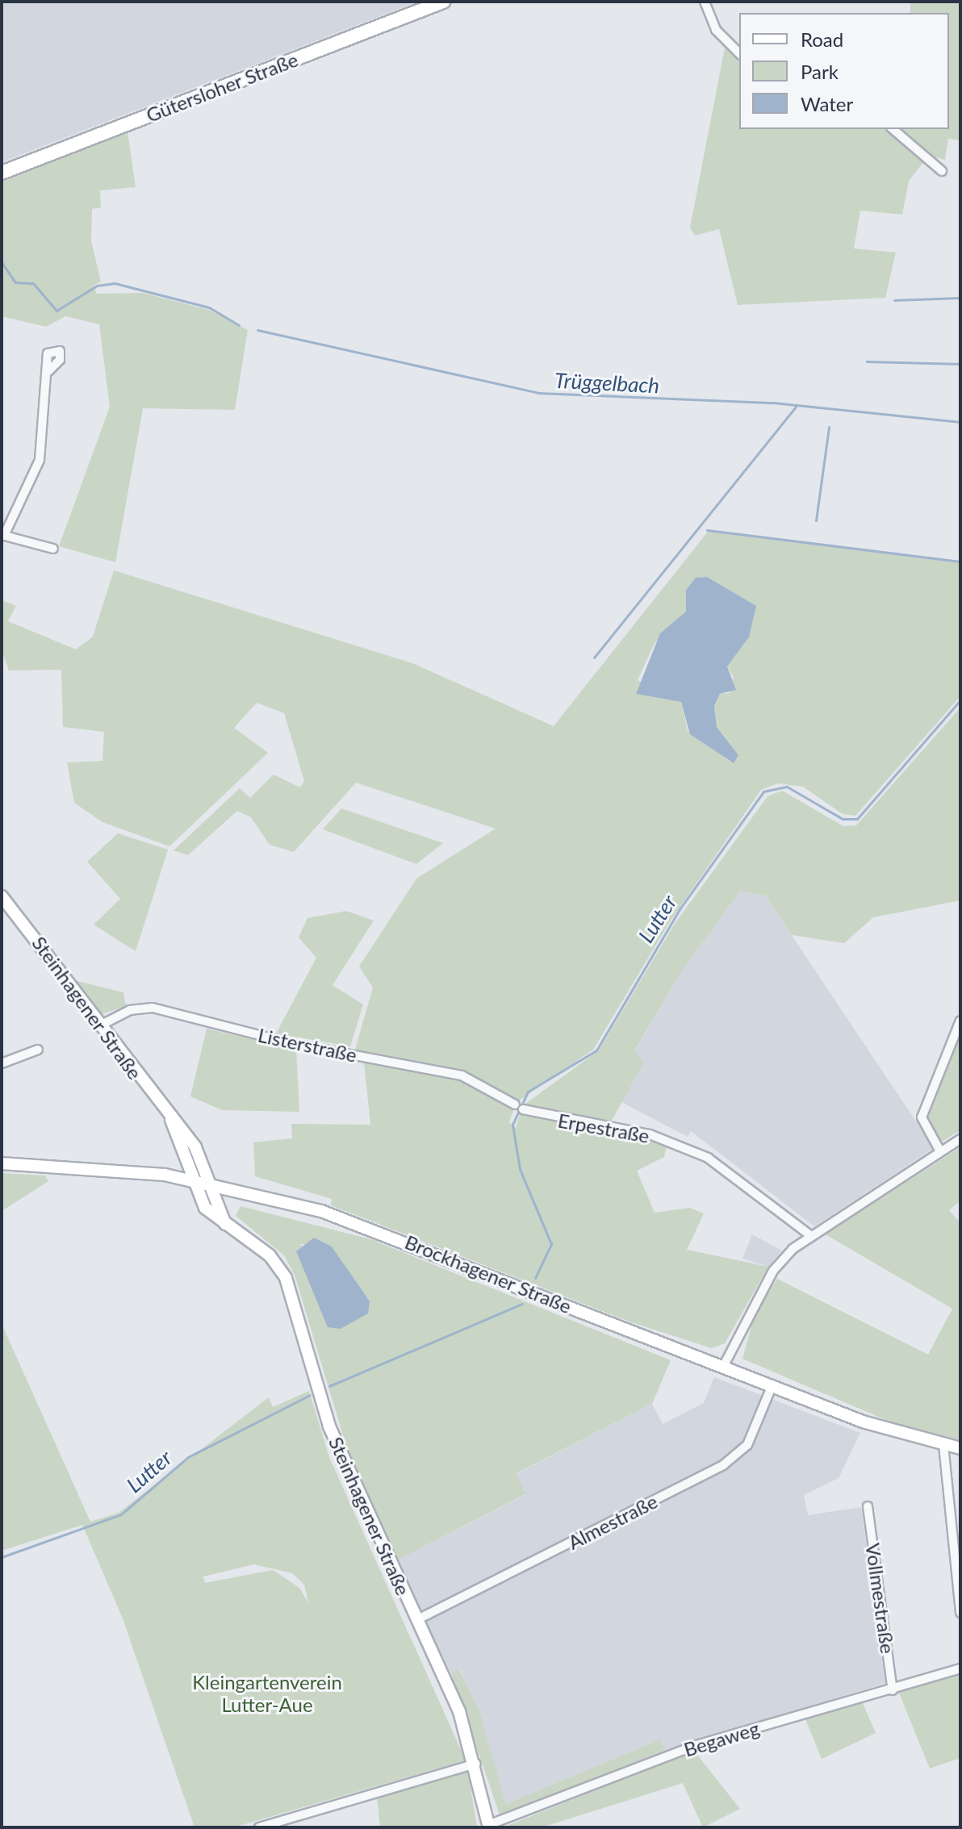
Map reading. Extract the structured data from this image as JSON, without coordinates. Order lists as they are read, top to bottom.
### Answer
{
  "streets": {
    "main road": ["Gütersloher Straße", "Steinhagener Straße", "Brockhagener Straße"],
    "street": [
      "Listerstraße",
      "Erpestraße",
      "Almestraße",
      "Vollmestraße",
      "Begaweg"
    ]
  },
  "crossings": [
    ["Steinhagener Straße", "Listerstraße"],
    ["Steinhagener Straße", "Brockhagener Straße"],
    ["Steinhagener Straße", "Almestraße"],
    ["Steinhagener Straße", "Begaweg"],
    ["Listerstraße", "Erpestraße"],
    ["Brockhagener Straße", "Almestraße"],
    ["Vollmestraße", "Begaweg"]
  ],
  "water": ["Trüggelbach", "Lutter"],
  "parks": ["Kleingartenverein Lutter-Aue"],
  "legend": ["Road", "Park", "Water"]
}
